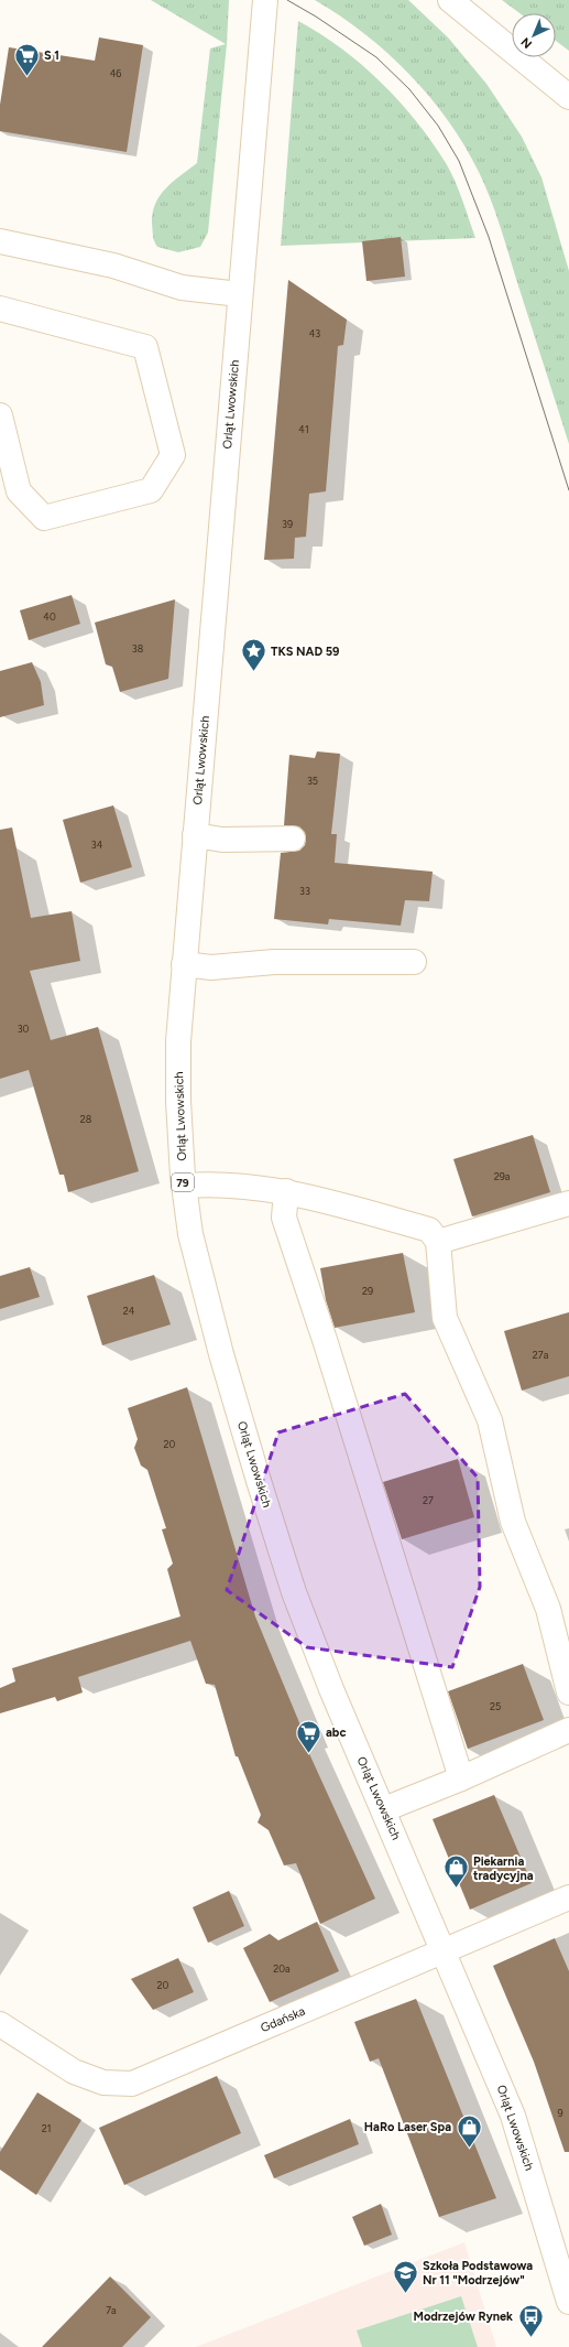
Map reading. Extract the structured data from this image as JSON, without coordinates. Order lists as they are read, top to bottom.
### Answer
{
  "streets": {
    "main road": ["Orląt Lwowskich", "79", "Gdańska"]
  },
  "crossings": [
    ["Orląt Lwowskich", "Gdańska"]
  ],
  "places": {
    "supermarket": ["S 1", "abc"],
    "place": ["TKS NAD 59"],
    "shop": ["Piekarnia tradycyjna", "HaRo Laser Spa"],
    "school or university": ["Szkoła Podstawowa Nr 11 \"Modrzejów\""],
    "bus stop": ["Modrzejów Rynek"]
  },
  "house_numbers": [
    "46",
    "43",
    "41",
    "39",
    "40",
    "38",
    "35",
    "34",
    "33",
    "30",
    "28",
    "29a",
    "29",
    "24",
    "27a",
    "20",
    "27",
    "25",
    "20a",
    "20",
    "9",
    "21",
    "7a"
  ],
  "north": "bottom left"
}
